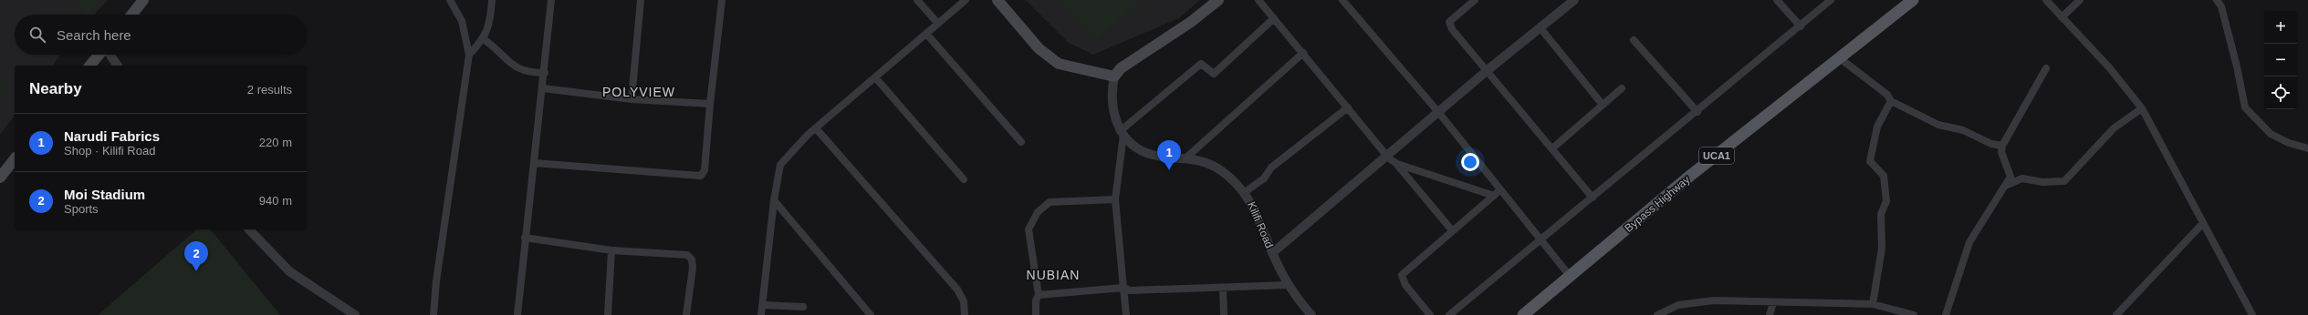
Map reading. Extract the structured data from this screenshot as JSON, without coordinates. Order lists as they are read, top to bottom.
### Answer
{
  "streets": {
    "main road": ["UCA1", "Bypass Highway"],
    "street": ["Kilifi Road"]
  },
  "districts": ["POLYVIEW", "NUBIAN"],
  "page": {
    "map_buttons": ["+", "−"],
    "search": "Search here",
    "heading": ["Nearby", "2 results"],
    "list": [
      {
        "mark": "1",
        "name": "Narudi Fabrics",
        "note": "Shop · Kilifi Road",
        "value": "220 m"
      },
      {
        "mark": "2",
        "name": "Moi Stadium",
        "note": "Sports",
        "value": "940 m"
      }
    ],
    "pins": ["1", "2"]
  }
}
